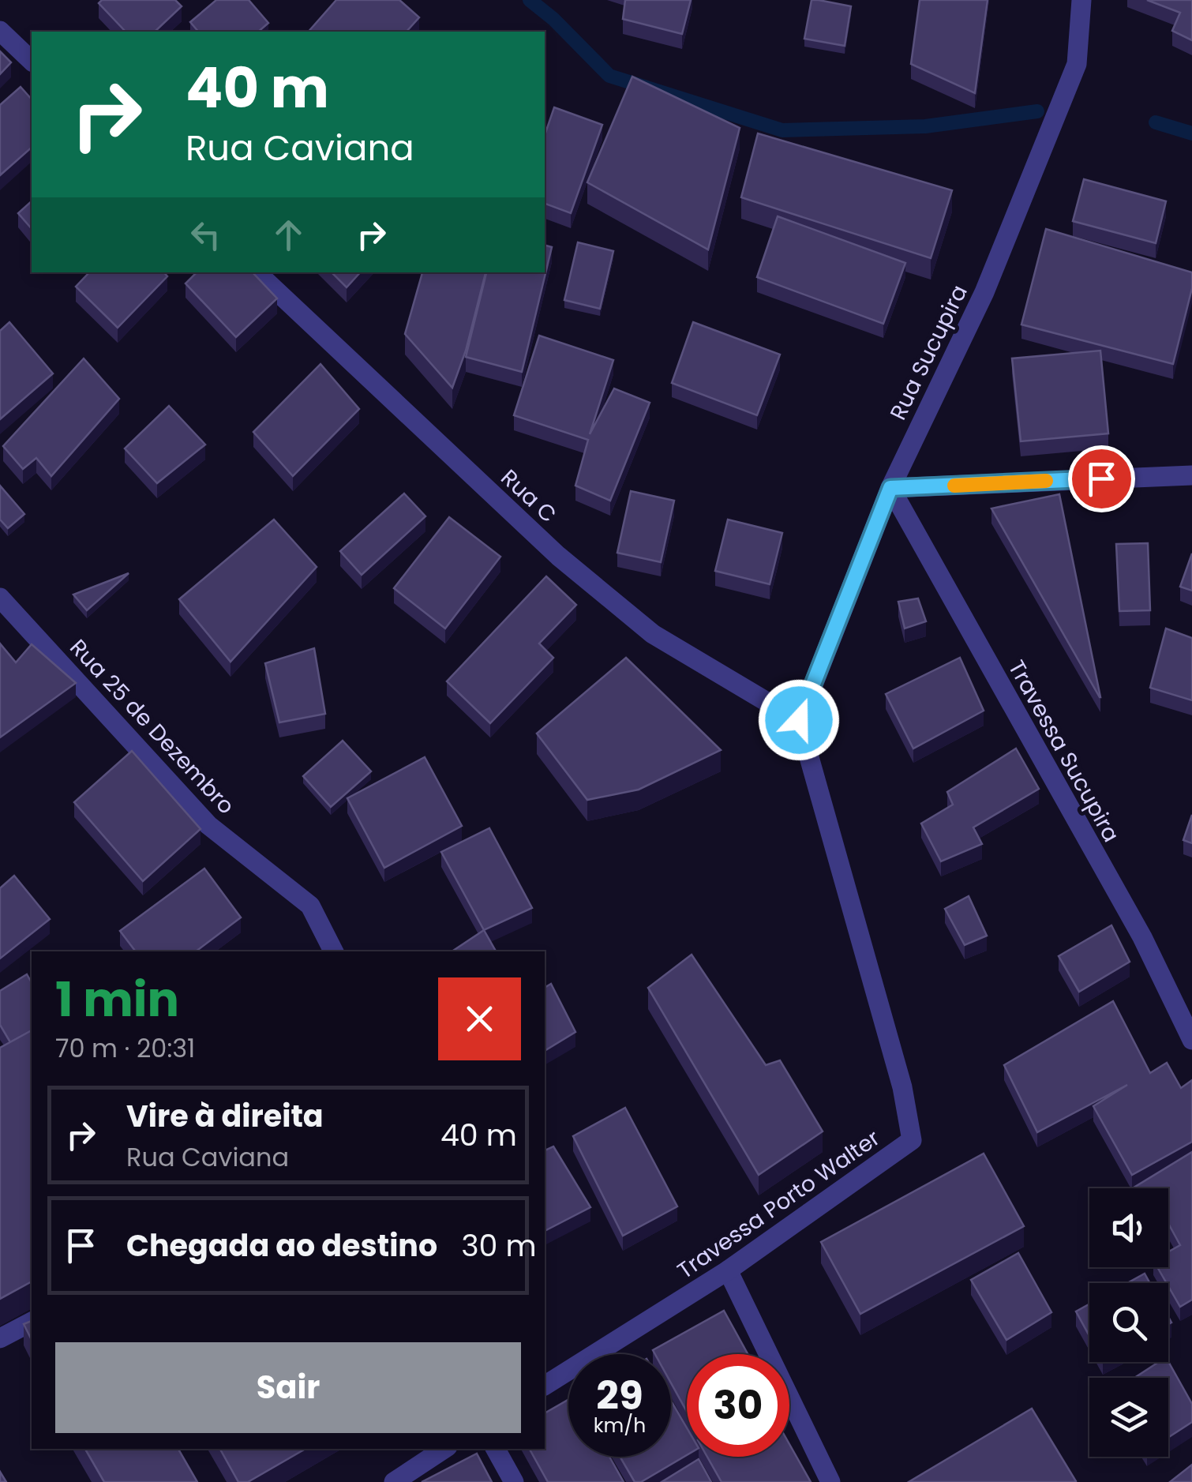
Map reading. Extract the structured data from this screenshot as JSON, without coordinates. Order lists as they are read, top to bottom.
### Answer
{
  "streets": {
    "street": [
      "Rua Sucupira",
      "Rua C",
      "Rua 25 de Dezembro",
      "Travessa Sucupira",
      "Travessa Porto Walter"
    ]
  },
  "crossings": [
    ["Rua Sucupira", "Rua C"],
    ["Rua Sucupira", "Travessa Sucupira"],
    ["Rua Sucupira", "Travessa Porto Walter"],
    ["Rua C", "Travessa Porto Walter"]
  ],
  "page": {
    "turn": ["40 m", "Rua Caviana"],
    "heading": ["1 min", "70 m · 20:31"],
    "list": [
      {
        "name": "Vire à direita",
        "note": "Rua Caviana",
        "value": "40 m"
      },
      {
        "name": "Chegada ao destino",
        "value": "30 m"
      }
    ],
    "buttons": "Sair",
    "speed": "29 km/h",
    "limit": "30"
  }
}
